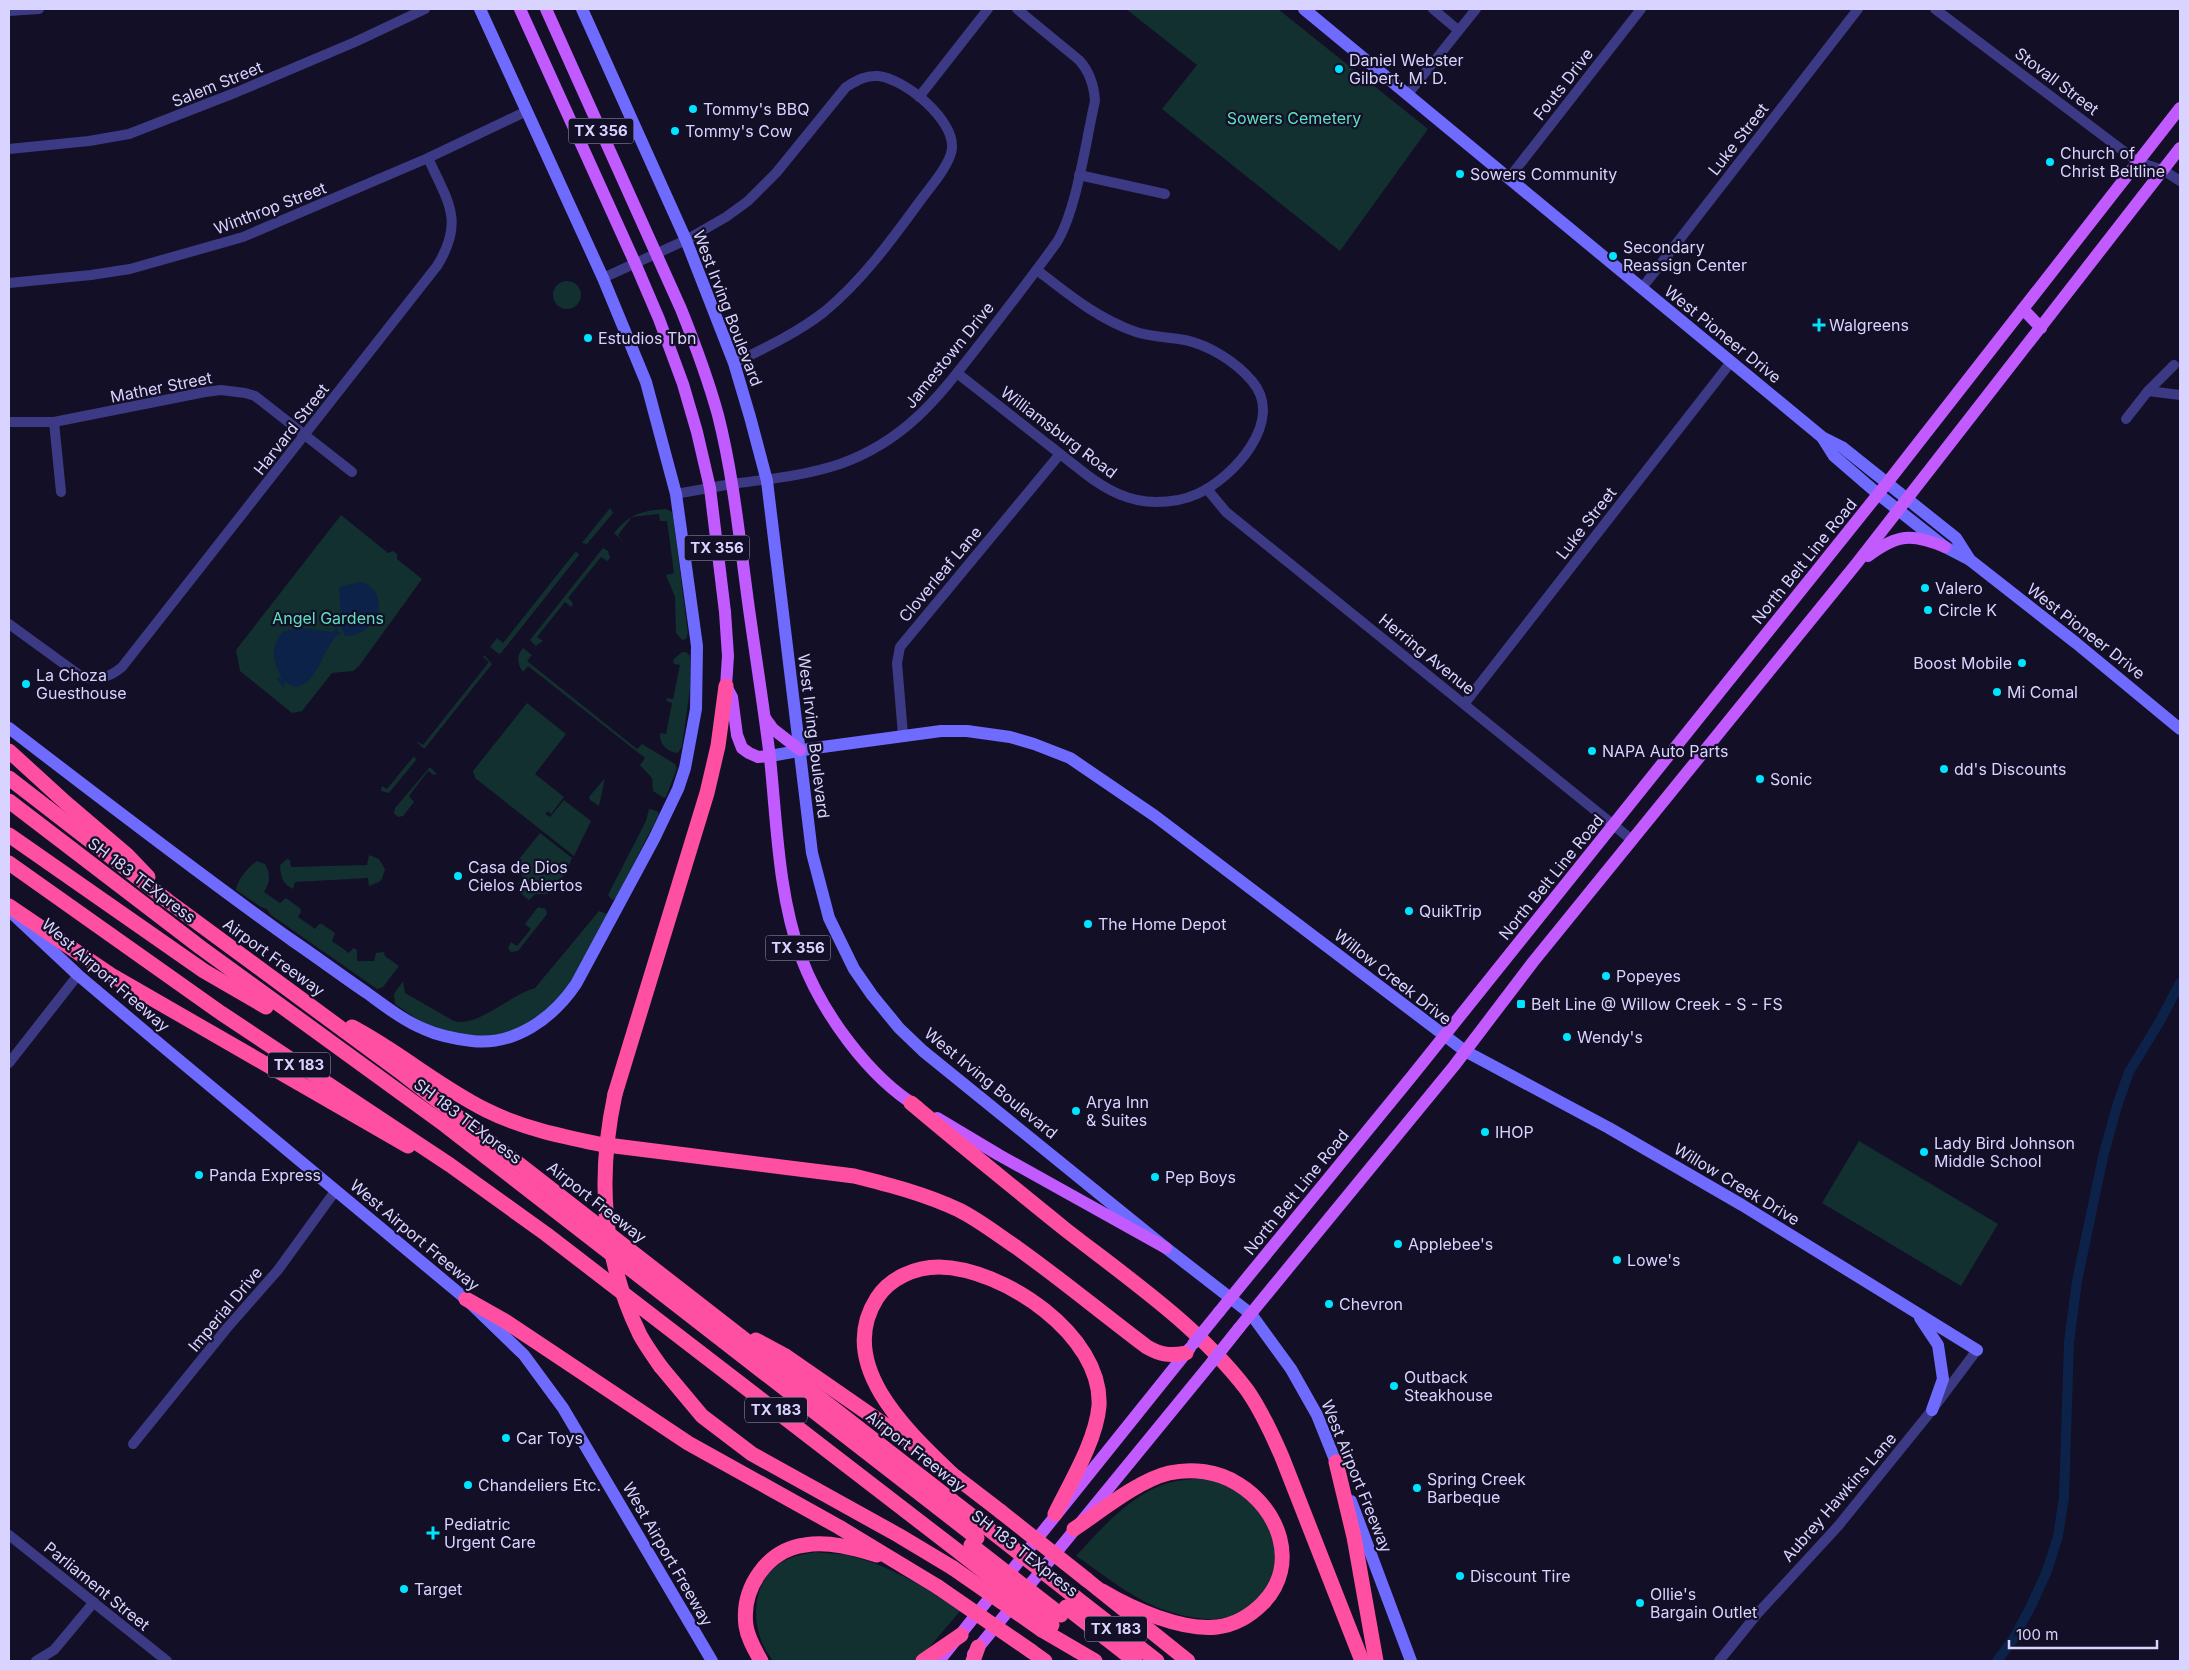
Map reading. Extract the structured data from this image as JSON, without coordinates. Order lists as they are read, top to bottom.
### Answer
{
  "streets": {
    "highway": ["SH 183 TEXpress", "Airport Freeway", "TX 183"],
    "main road": ["TX 356", "North Belt Line Road"],
    "street": [
      "Stovall Street",
      "Salem Street",
      "Fouts Drive",
      "Luke Street",
      "Winthrop Street",
      "West Irving Boulevard",
      "West Pioneer Drive",
      "Jamestown Drive",
      "Mather Street",
      "Harvard Street",
      "Williamsburg Road",
      "Cloverleaf Lane",
      "Herring Avenue",
      "West Airport Freeway",
      "Willow Creek Drive",
      "Imperial Drive",
      "Aubrey Hawkins Lane",
      "Parliament Street"
    ]
  },
  "crossings": [
    ["Stovall Street", "North Belt Line Road"],
    ["Fouts Drive", "West Pioneer Drive"],
    ["TX 356", "Jamestown Drive"],
    ["TX 356", "Willow Creek Drive"],
    ["Luke Street", "West Pioneer Drive"],
    ["Luke Street", "Herring Avenue"],
    ["Winthrop Street", "Harvard Street"],
    ["West Irving Boulevard", "Jamestown Drive"],
    ["West Irving Boulevard", "North Belt Line Road"],
    ["West Irving Boulevard", "West Airport Freeway"],
    ["West Irving Boulevard", "Willow Creek Drive"],
    ["West Pioneer Drive", "North Belt Line Road"],
    ["Jamestown Drive", "Williamsburg Road"],
    ["Mather Street", "Harvard Street"],
    ["Williamsburg Road", "Cloverleaf Lane"],
    ["Williamsburg Road", "Herring Avenue"],
    ["North Belt Line Road", "Herring Avenue"],
    ["North Belt Line Road", "Willow Creek Drive"],
    ["Cloverleaf Lane", "Willow Creek Drive"],
    ["SH 183 TEXpress", "Airport Freeway"],
    ["West Airport Freeway", "Imperial Drive"],
    ["Willow Creek Drive", "Aubrey Hawkins Lane"]
  ],
  "parks": ["Sowers Cemetery", "Angel Gardens"],
  "places": {
    "other": [
      "Daniel Webster Gilbert, M. D.",
      "Tommy's BBQ",
      "Tommy's Cow",
      "Church of Christ Beltline",
      "Sowers Community",
      "Secondary Reassign Center",
      "Estudios Tbn",
      "Valero",
      "Circle K",
      "Boost Mobile",
      "La Choza Guesthouse",
      "Mi Comal",
      "NAPA Auto Parts",
      "dd's Discounts",
      "Sonic",
      "Casa de Dios Cielos Abiertos",
      "QuikTrip",
      "The Home Depot",
      "Popeyes",
      "Wendy's",
      "Arya Inn & Suites",
      "IHOP",
      "Lady Bird Johnson Middle School",
      "Panda Express",
      "Pep Boys",
      "Applebee's",
      "Lowe's",
      "Chevron",
      "Outback Steakhouse",
      "Car Toys",
      "Chandeliers Etc.",
      "Spring Creek Barbeque",
      "Discount Tire",
      "Target",
      "Ollie's Bargain Outlet"
    ],
    "health": ["Walgreens", "Pediatric Urgent Care"],
    "transit": ["Belt Line @ Willow Creek - S - FS"]
  },
  "scale_bar": "100 m"
}
